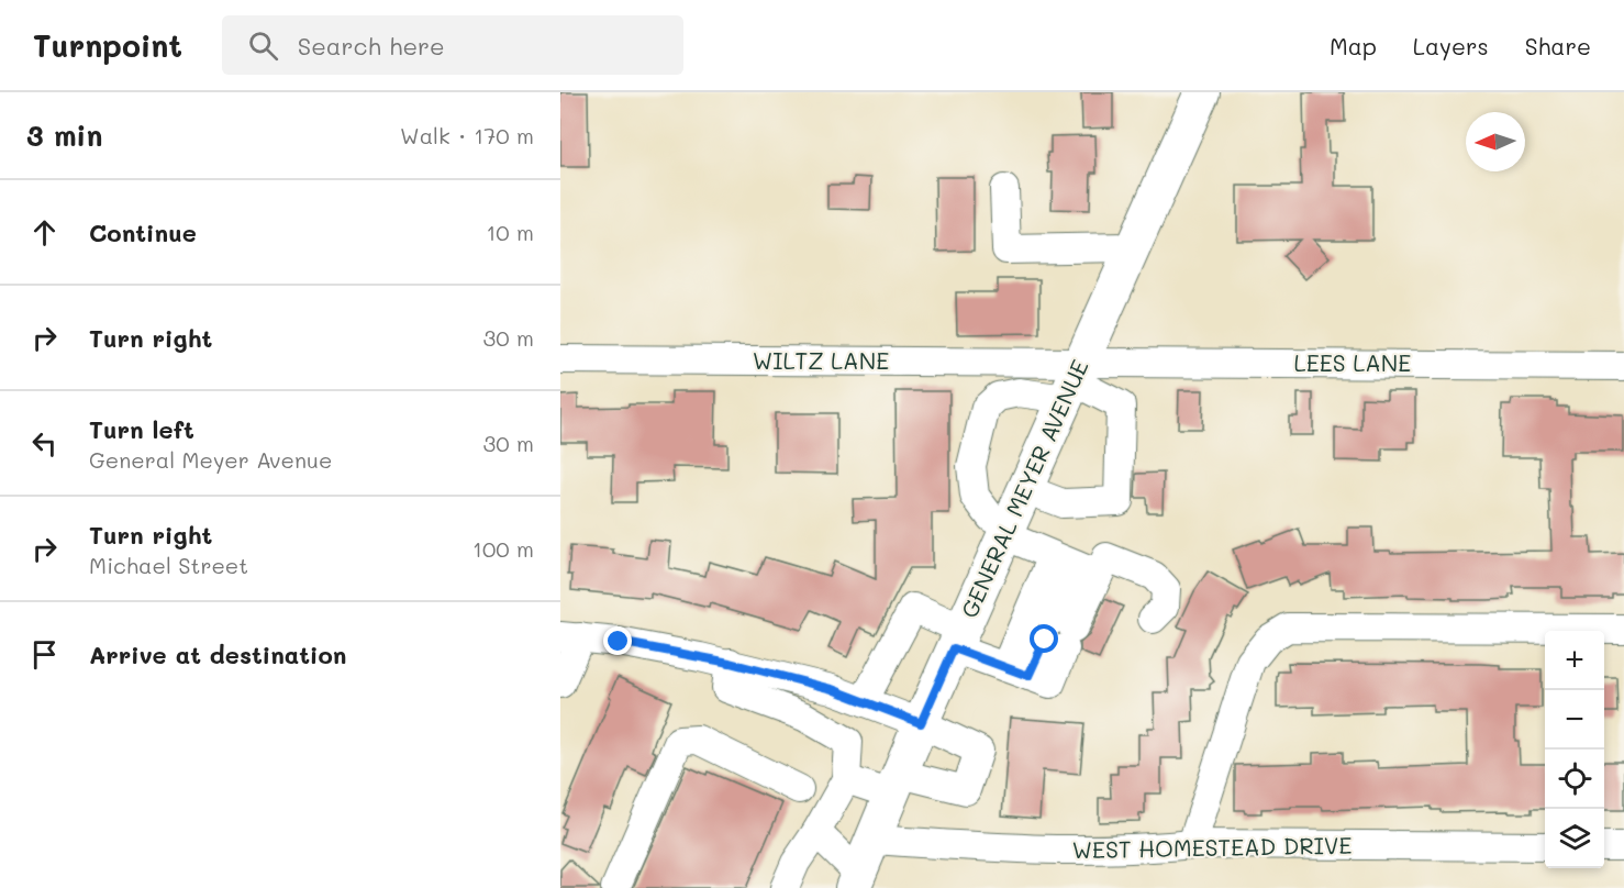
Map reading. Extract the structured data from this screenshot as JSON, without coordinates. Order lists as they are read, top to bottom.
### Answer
{
  "streets": {
    "main road": ["GENERAL MEYER AVENUE"],
    "street": ["WILTZ LANE", "LEES LANE", "WEST HOMESTEAD DRIVE"]
  },
  "crossings": [
    ["WILTZ LANE", "LEES LANE"],
    ["WILTZ LANE", "GENERAL MEYER AVENUE"],
    ["LEES LANE", "GENERAL MEYER AVENUE"],
    ["GENERAL MEYER AVENUE", "WEST HOMESTEAD DRIVE"]
  ],
  "north": "left",
  "page": {
    "header": "Turnpoint",
    "search": "Search here",
    "nav": ["Map", "Layers", "Share"],
    "heading": ["3 min", "Walk · 170 m"],
    "list": [
      ["Continue", "10 m"],
      ["Turn right", "30 m"],
      ["Turn left", "General Meyer Avenue", "30 m"],
      ["Turn right", "Michael Street", "100 m"],
      "Arrive at destination"
    ],
    "map_buttons": ["+", "−"]
  }
}
